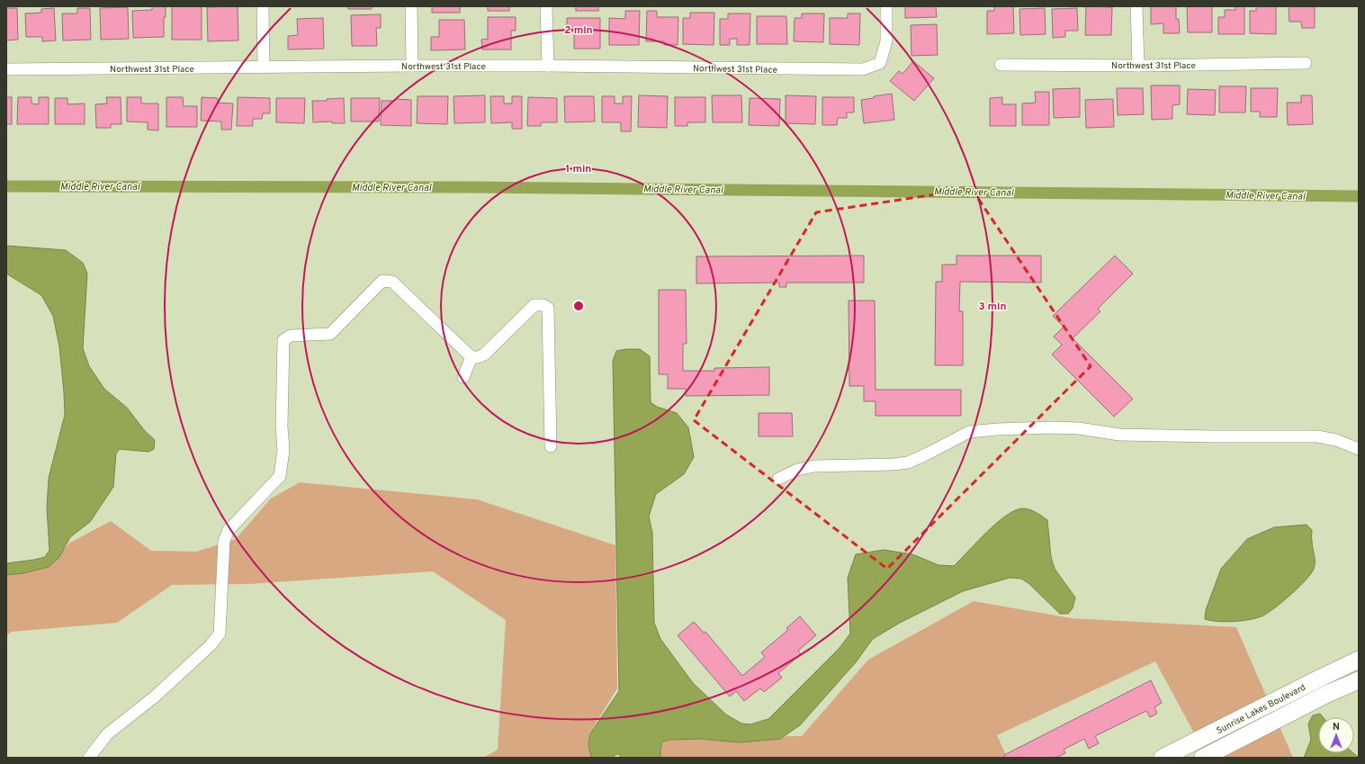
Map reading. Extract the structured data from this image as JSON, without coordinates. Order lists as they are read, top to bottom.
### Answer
{
  "streets": {
    "street": ["Northwest 31st Place", "Sunrise Lakes Boulevard"]
  },
  "water": ["Middle River Canal"],
  "north": "top",
  "rings": ["2 min", "1 min", "3 min"]
}
